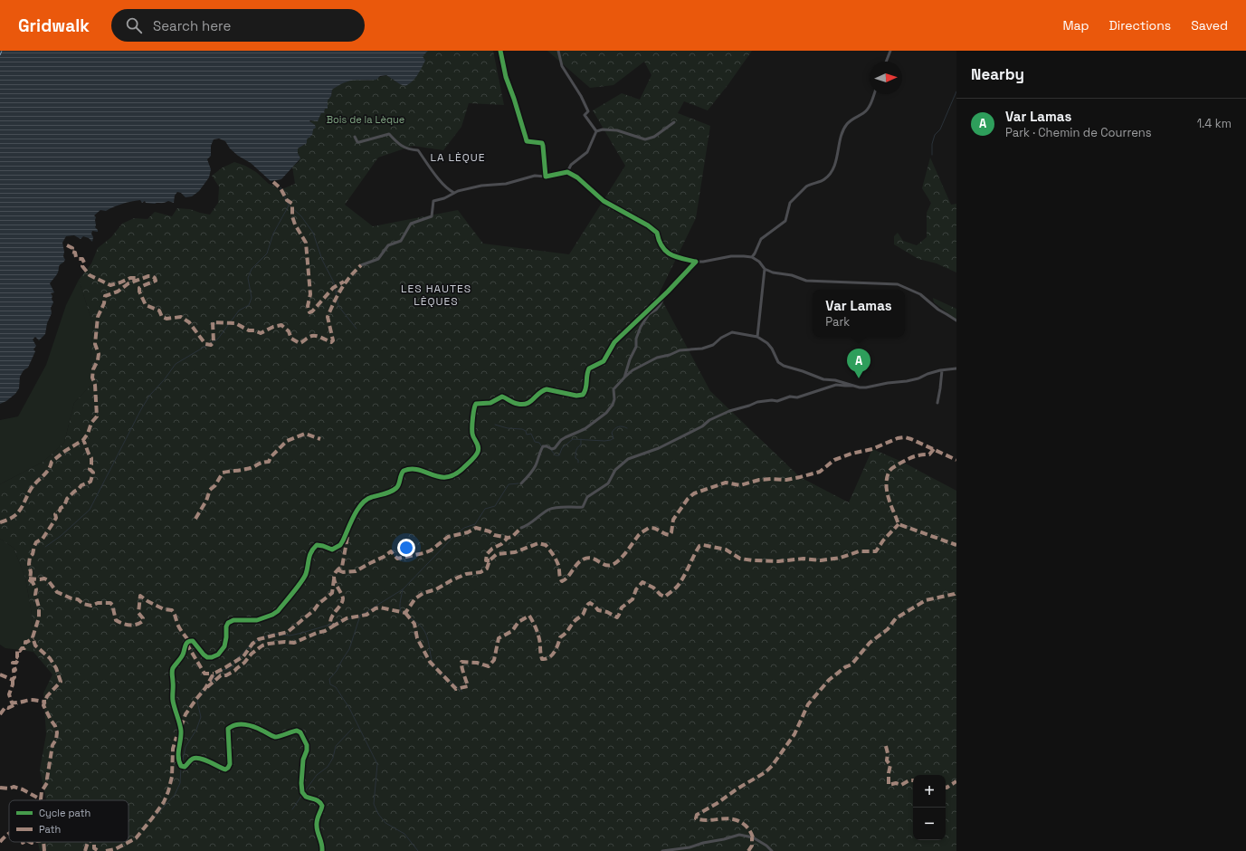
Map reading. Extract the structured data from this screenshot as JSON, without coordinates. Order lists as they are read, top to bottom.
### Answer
{
  "districts": ["LA LÈQUE", "LES HAUTES LÈQUES"],
  "parks": ["Bois de la Lèque"],
  "legend": ["Cycle path", "Path"],
  "north": "right",
  "page": {
    "header": "Gridwalk",
    "search": "Search here",
    "nav": ["Map", "Directions", "Saved"],
    "heading": "Nearby",
    "list": [
      {
        "mark": "A",
        "name": "Var Lamas",
        "note": "Park · Chemin de Courrens",
        "value": "1.4 km"
      }
    ],
    "popup": ["Var Lamas", "Park"],
    "pins": "A",
    "map_buttons": ["+", "−"]
  }
}
